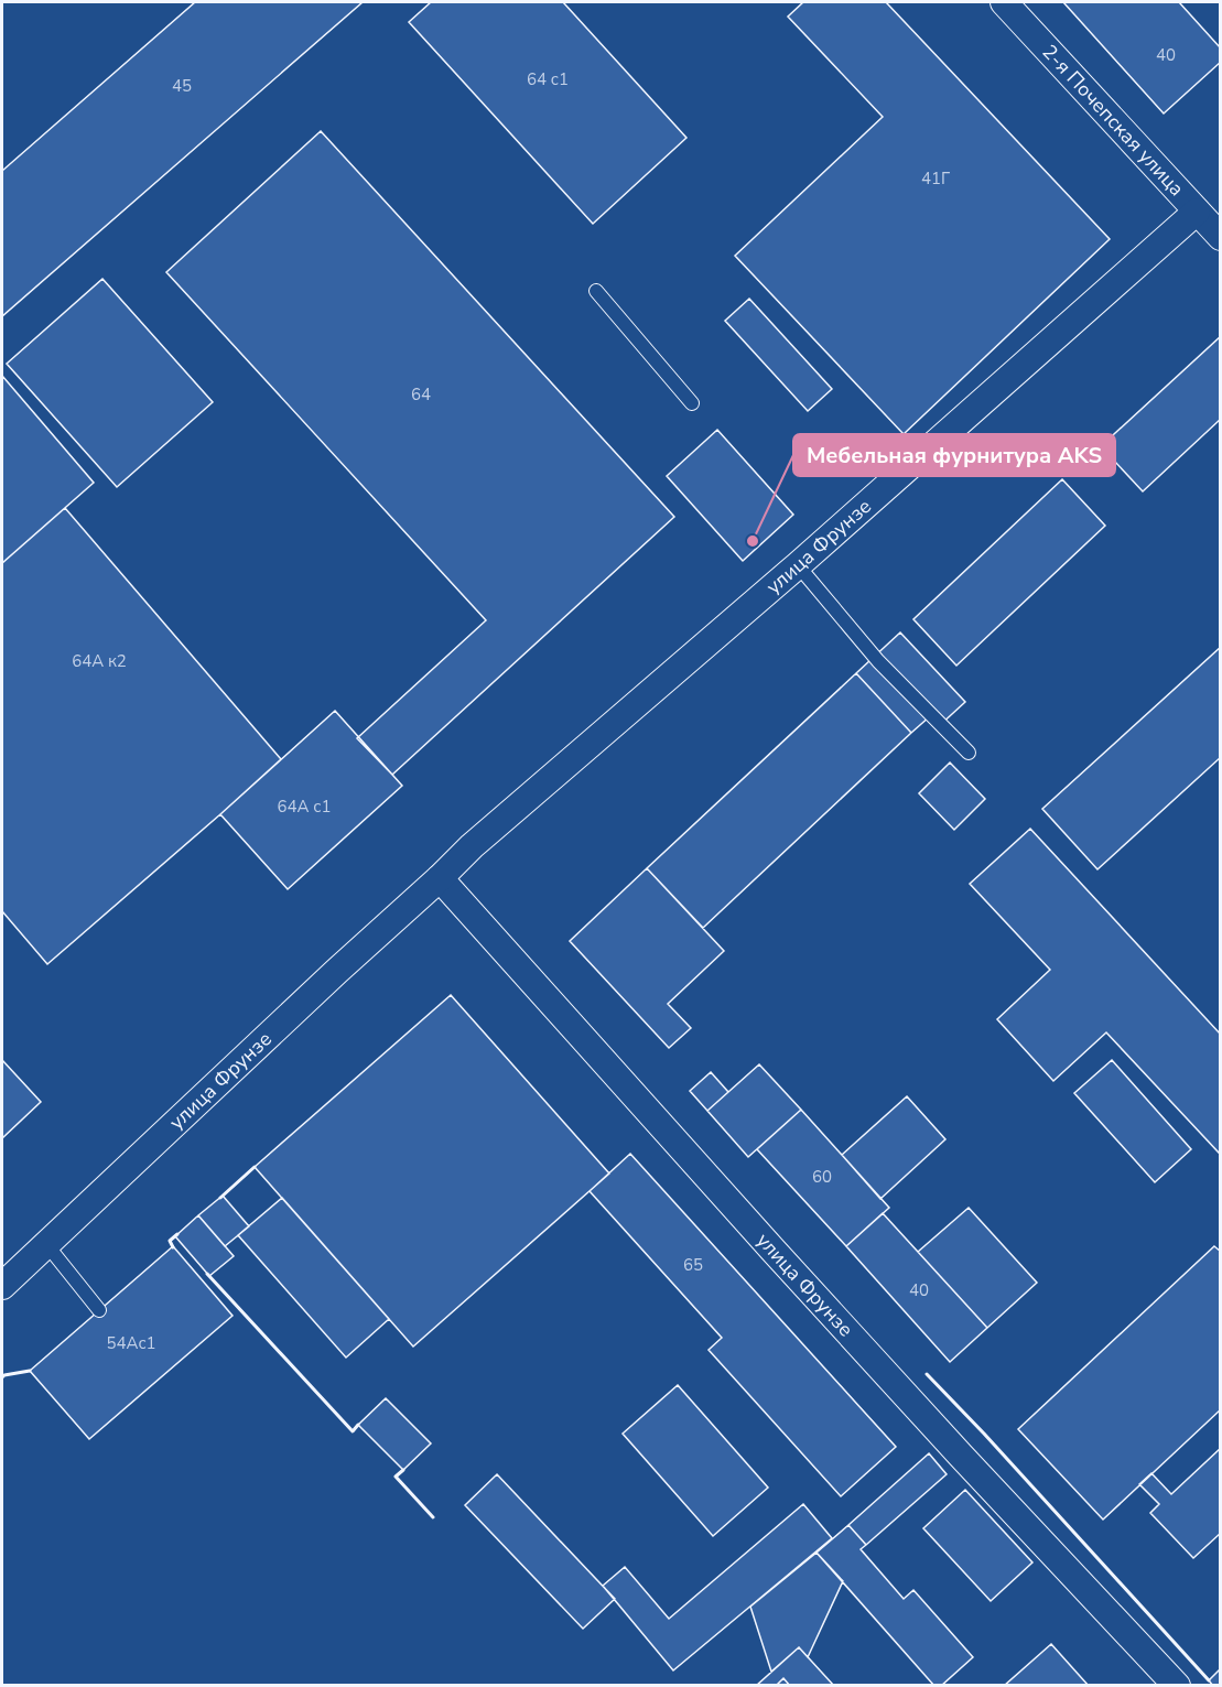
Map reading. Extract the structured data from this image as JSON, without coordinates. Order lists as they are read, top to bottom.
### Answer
{
  "streets": {
    "street": ["2-я Почепская улица", "улица Фрунзе"]
  },
  "crossings": [
    ["2-я Почепская улица", "улица Фрунзе"]
  ],
  "places": ["Мебельная фурнитура AKS"],
  "house_numbers": [
    "40",
    "64 с1",
    "45",
    "41Г",
    "64",
    "64А к2",
    "64А с1",
    "60",
    "65",
    "40",
    "54Ас1"
  ]
}
